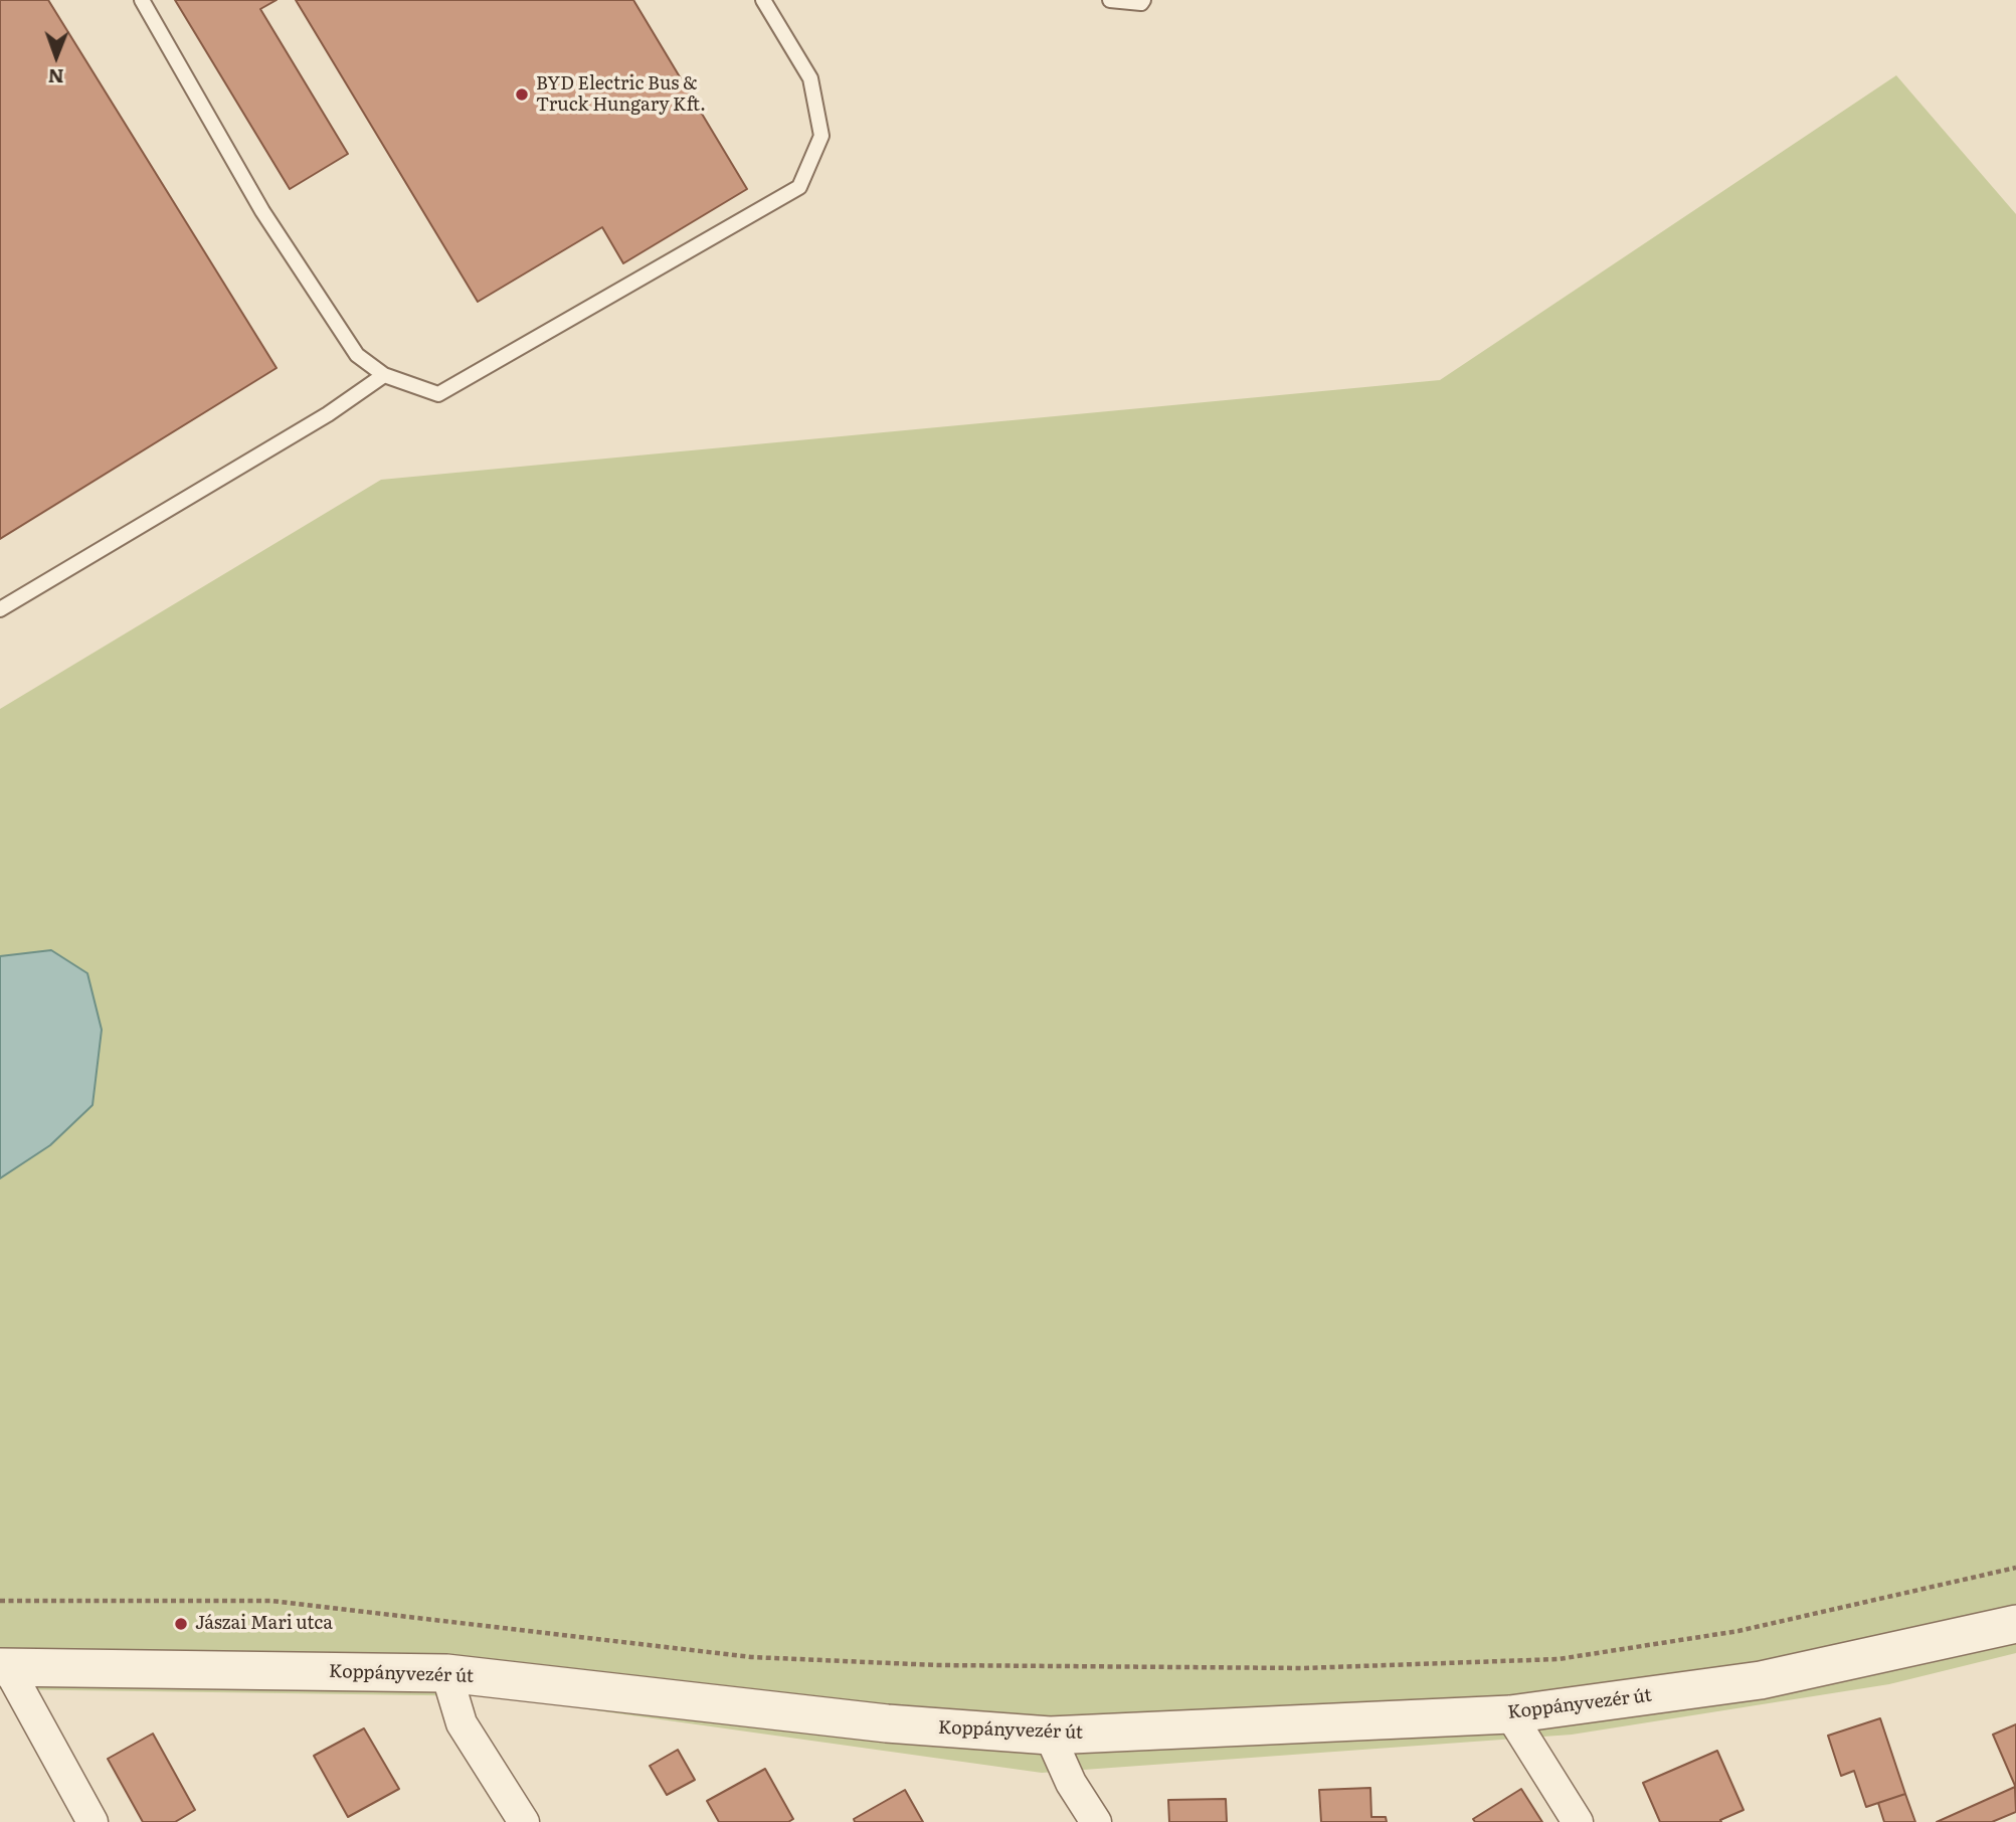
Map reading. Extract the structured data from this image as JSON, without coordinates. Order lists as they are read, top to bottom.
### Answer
{
  "streets": {
    "street": ["Koppányvezér út"]
  },
  "places": ["BYD Electric Bus & Truck Hungary Kft.", "Jászai Mari utca"],
  "north": "bottom"
}
